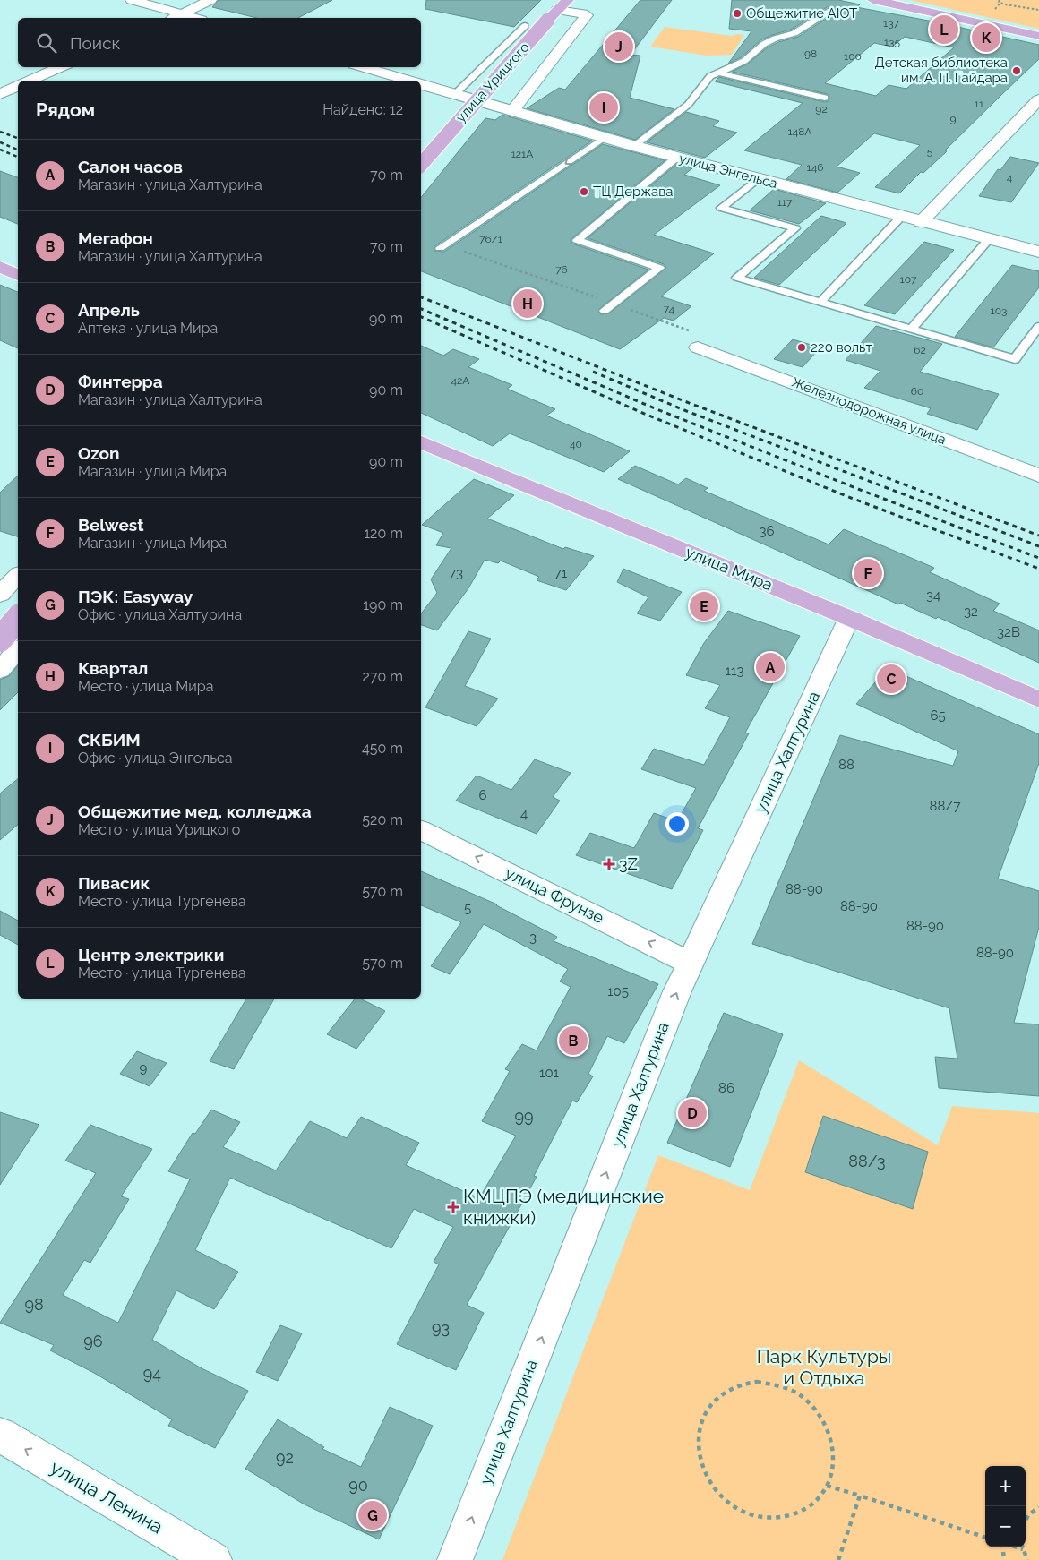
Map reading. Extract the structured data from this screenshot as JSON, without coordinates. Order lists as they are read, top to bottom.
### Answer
{
  "streets": {
    "main road": ["улица Урицкого", "улица Мира"],
    "street": [
      "улица Энгельса",
      "Железнодорожная улица",
      "улица Халтурина",
      "улица Фрунзе",
      "улица Ленина"
    ]
  },
  "crossings": [
    ["улица Мира", "улица Халтурина"],
    ["улица Халтурина", "улица Фрунзе"]
  ],
  "one_way": ["улица Халтурина", "улица Фрунзе", "улица Ленина"],
  "parks": ["Парк Культуры и Отдыха"],
  "places": {
    "other": [
      "Общежитие АЮТ",
      "Детская библиотека им. А. П. Гайдара",
      "ТЦ Держава",
      "220 вольт"
    ],
    "health": ["3Z", "КМЦПЭ (медицинские книжки)"]
  },
  "house_numbers": [
    "137",
    "135",
    "98",
    "100",
    "11",
    "92",
    "9",
    "148А",
    "5",
    "121А",
    "146",
    "4",
    "117",
    "76/1",
    "76",
    "107",
    "74",
    "103",
    "62",
    "42А",
    "60",
    "40",
    "36",
    "73",
    "71",
    "34",
    "32",
    "32В",
    "113",
    "65",
    "88",
    "6",
    "88/7",
    "4",
    "88-90",
    "88-90",
    "5",
    "88-90",
    "3",
    "88-90",
    "105",
    "9",
    "101",
    "86",
    "99",
    "88/3",
    "98",
    "93",
    "96",
    "94",
    "92",
    "90"
  ],
  "page": {
    "pins": [
      "L",
      "K",
      "J",
      "I",
      "H",
      "F",
      "E",
      "A",
      "C",
      "B",
      "D",
      "G"
    ],
    "search": "Поиск",
    "heading": ["Рядом", "Найдено: 12"],
    "list": [
      {
        "mark": "A",
        "name": "Салон часов",
        "note": "Магазин · улица Халтурина",
        "value": "70 m"
      },
      {
        "mark": "B",
        "name": "Мегафон",
        "note": "Магазин · улица Халтурина",
        "value": "70 m"
      },
      {
        "mark": "C",
        "name": "Апрель",
        "note": "Аптека · улица Мира",
        "value": "90 m"
      },
      {
        "mark": "D",
        "name": "Финтерра",
        "note": "Магазин · улица Халтурина",
        "value": "90 m"
      },
      {
        "mark": "E",
        "name": "Ozon",
        "note": "Магазин · улица Мира",
        "value": "90 m"
      },
      {
        "mark": "F",
        "name": "Belwest",
        "note": "Магазин · улица Мира",
        "value": "120 m"
      },
      {
        "mark": "G",
        "name": "ПЭК: Easyway",
        "note": "Офис · улица Халтурина",
        "value": "190 m"
      },
      {
        "mark": "H",
        "name": "Квартал",
        "note": "Место · улица Мира",
        "value": "270 m"
      },
      {
        "mark": "I",
        "name": "СКБИМ",
        "note": "Офис · улица Энгельса",
        "value": "450 m"
      },
      {
        "mark": "J",
        "name": "Общежитие мед. колледжа",
        "note": "Место · улица Урицкого",
        "value": "520 m"
      },
      {
        "mark": "K",
        "name": "Пивасик",
        "note": "Место · улица Тургенева",
        "value": "570 m"
      },
      {
        "mark": "L",
        "name": "Центр электрики",
        "note": "Место · улица Тургенева",
        "value": "570 m"
      }
    ],
    "map_buttons": ["+", "−"]
  }
}
